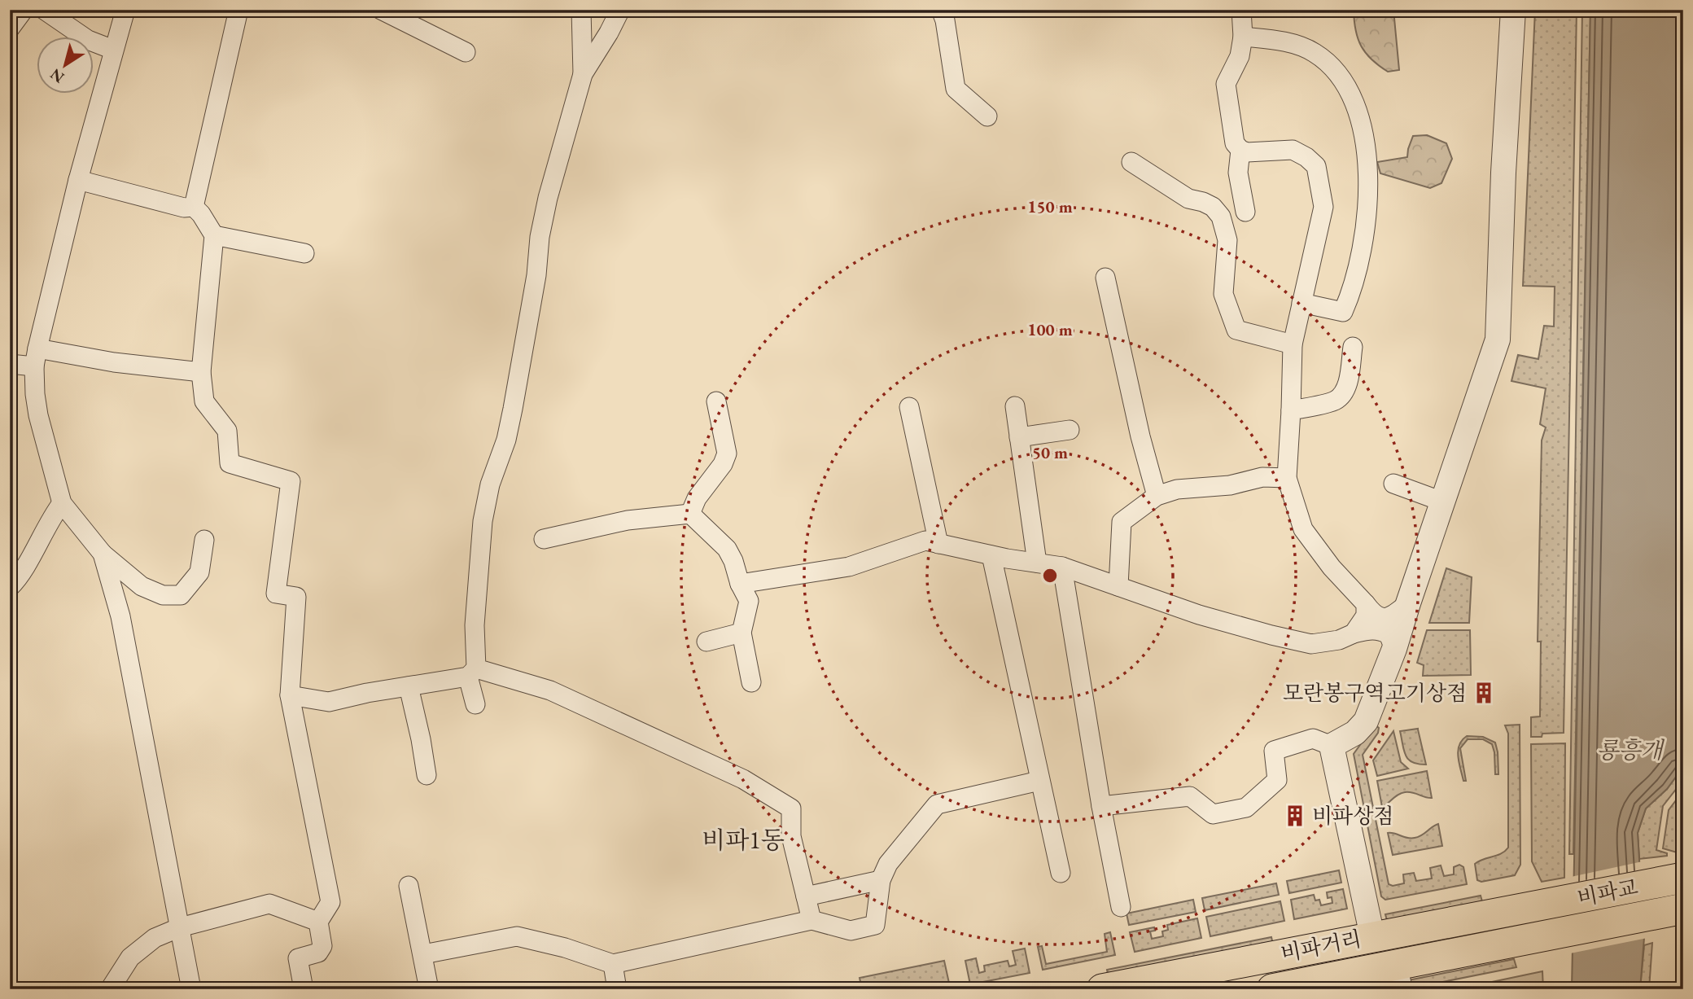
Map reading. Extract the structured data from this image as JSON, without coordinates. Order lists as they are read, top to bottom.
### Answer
{
  "streets": {
    "main road": ["비파교", "비파거리"]
  },
  "crossings": [
    ["비파교", "비파거리"]
  ],
  "districts": ["비파1동"],
  "water": ["룡흥개"],
  "places": {
    "building": ["모란봉구역고기상점", "비파상점"]
  },
  "north": "bottom left",
  "rings": ["150 m", "100 m", "50 m"]
}
